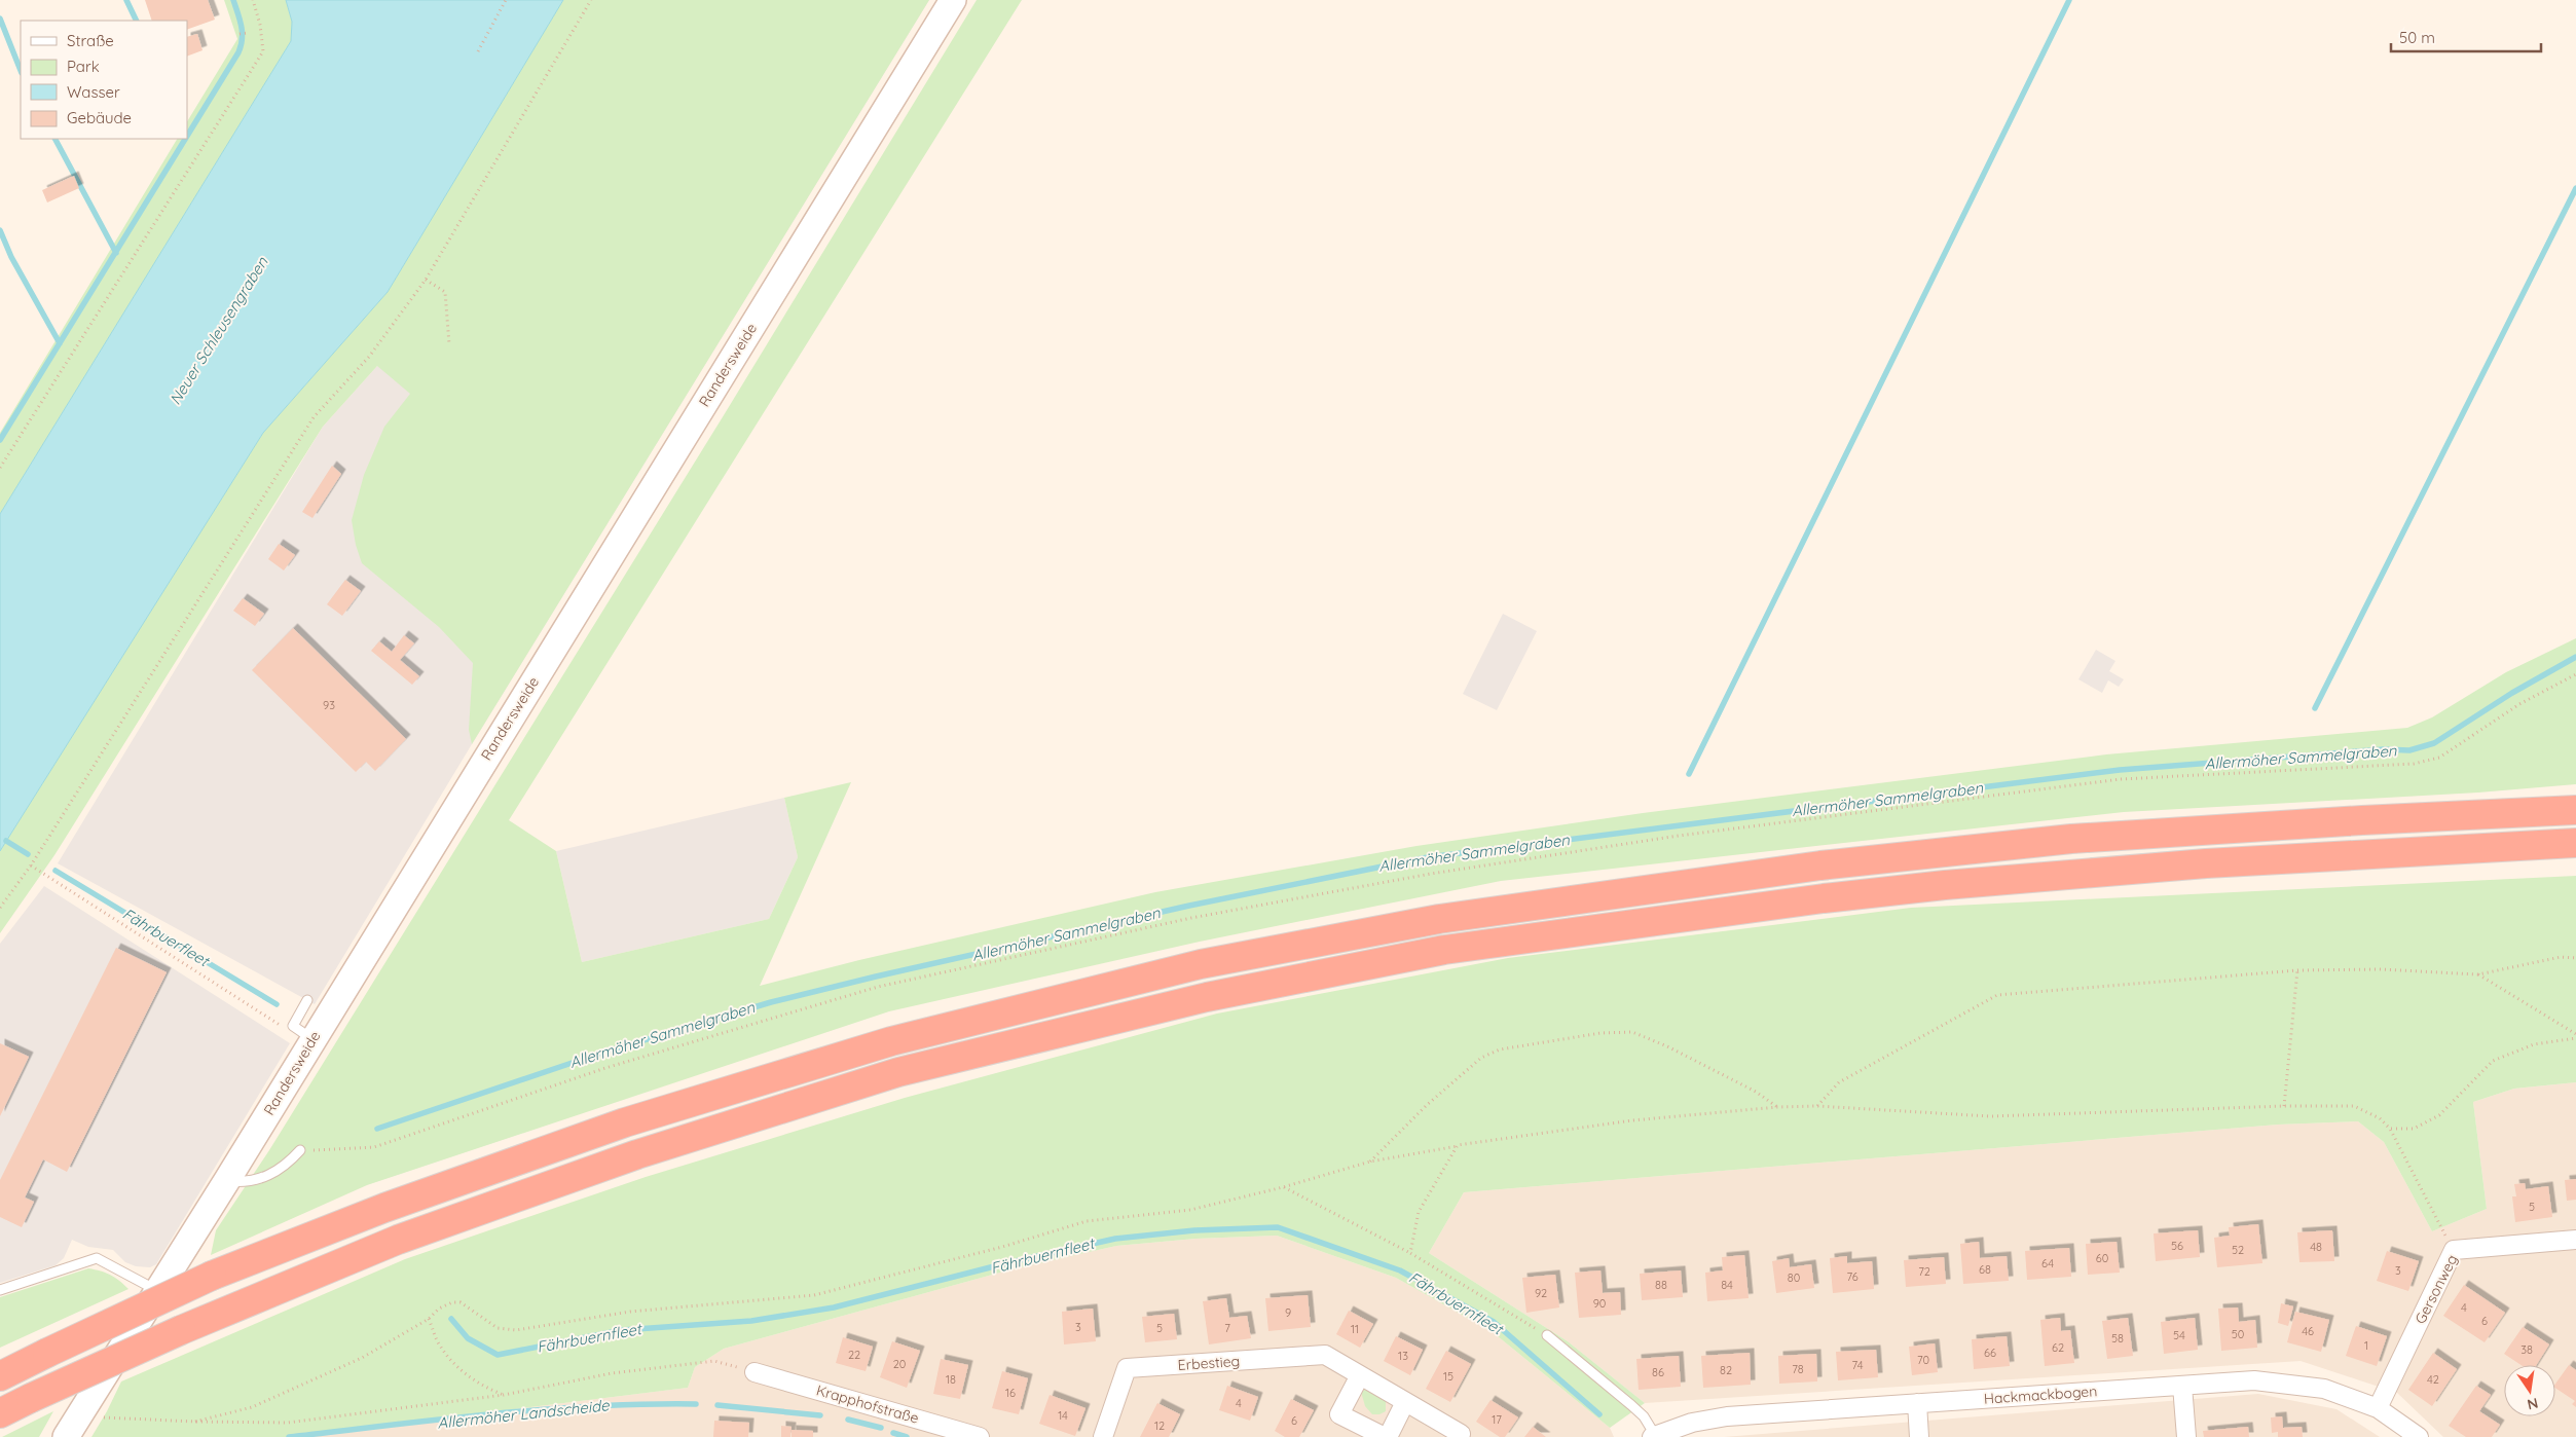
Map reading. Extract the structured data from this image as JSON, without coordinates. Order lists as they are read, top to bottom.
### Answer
{
  "streets": {
    "street": [
      "Randersweide",
      "Gersonweg",
      "Erbestieg",
      "Hackmackbogen",
      "Krapphofstraße"
    ]
  },
  "crossings": [
    ["Gersonweg", "Hackmackbogen"]
  ],
  "water": [
    "Neuer Schleusengraben",
    "Allermöher Sammelgraben",
    "Fährbuerfleet",
    "Fährbuernfleet",
    "Allermöher Landscheide"
  ],
  "house_numbers": [
    "93",
    "5",
    "56",
    "48",
    "52",
    "60",
    "64",
    "68",
    "3",
    "72",
    "76",
    "80",
    "88",
    "84",
    "92",
    "90",
    "4",
    "9",
    "6",
    "3",
    "5",
    "7",
    "11",
    "46",
    "50",
    "54",
    "58",
    "1",
    "62",
    "38",
    "66",
    "22",
    "13",
    "70",
    "20",
    "74",
    "78",
    "82",
    "86",
    "15",
    "18",
    "42",
    "16",
    "4",
    "14",
    "17",
    "6",
    "12"
  ],
  "legend": [
    "Straße",
    "Park",
    "Wasser",
    "Gebäude"
  ],
  "scale_bar": "50 m",
  "north": "bottom"
}
